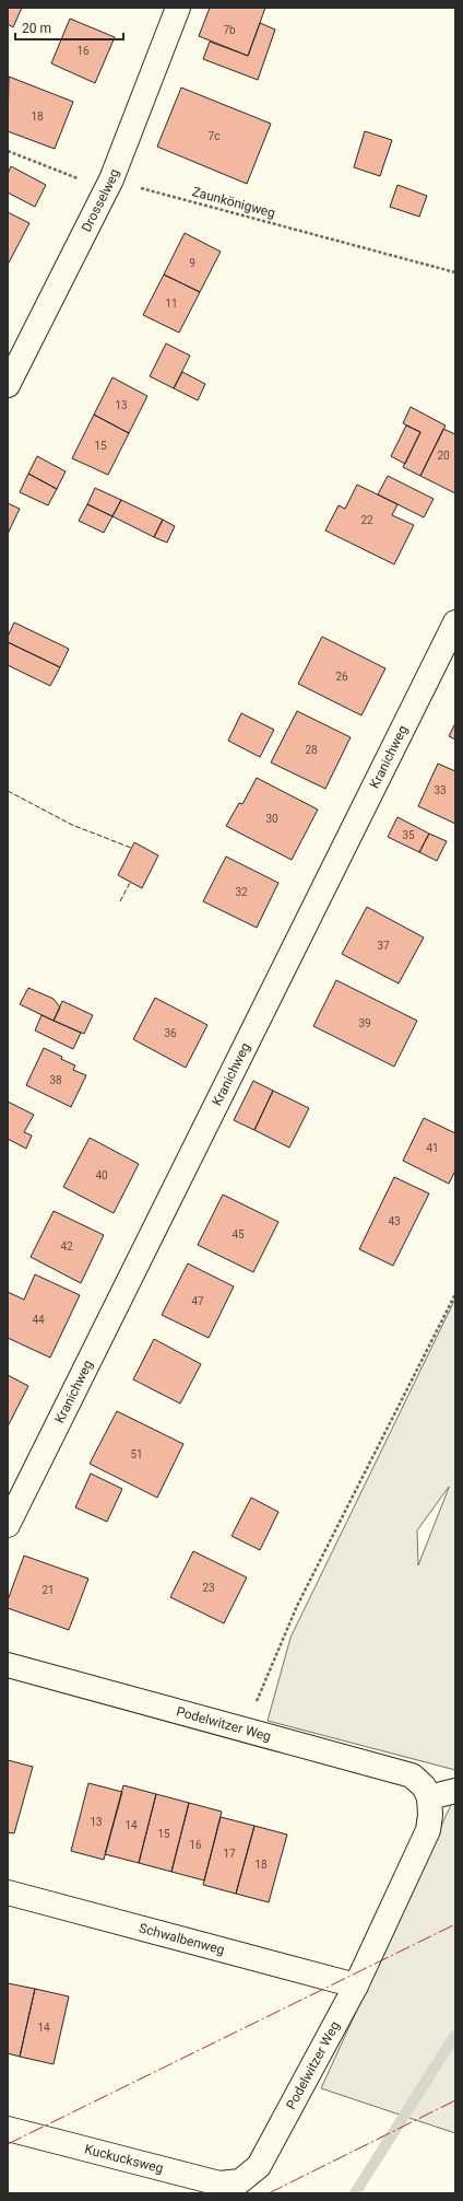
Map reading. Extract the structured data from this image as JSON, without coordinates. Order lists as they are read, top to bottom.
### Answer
{
  "streets": {
    "street": [
      "Drosselweg",
      "Kranichweg",
      "Podelwitzer Weg",
      "Schwalbenweg",
      "Kuckucksweg"
    ],
    "path": ["Zaunkönigweg"]
  },
  "crossings": [
    ["Drosselweg", "Zaunkönigweg"],
    ["Podelwitzer Weg", "Schwalbenweg"],
    ["Podelwitzer Weg", "Kuckucksweg"]
  ],
  "house_numbers": [
    "7b",
    "16",
    "18",
    "7c",
    "9",
    "11",
    "13",
    "15",
    "20",
    "22",
    "26",
    "28",
    "33",
    "30",
    "35",
    "32",
    "37",
    "39",
    "36",
    "38",
    "41",
    "40",
    "43",
    "45",
    "42",
    "47",
    "44",
    "51",
    "23",
    "21",
    "13",
    "14",
    "15",
    "16",
    "17",
    "18",
    "14"
  ],
  "scale_bar": "20 m"
}
